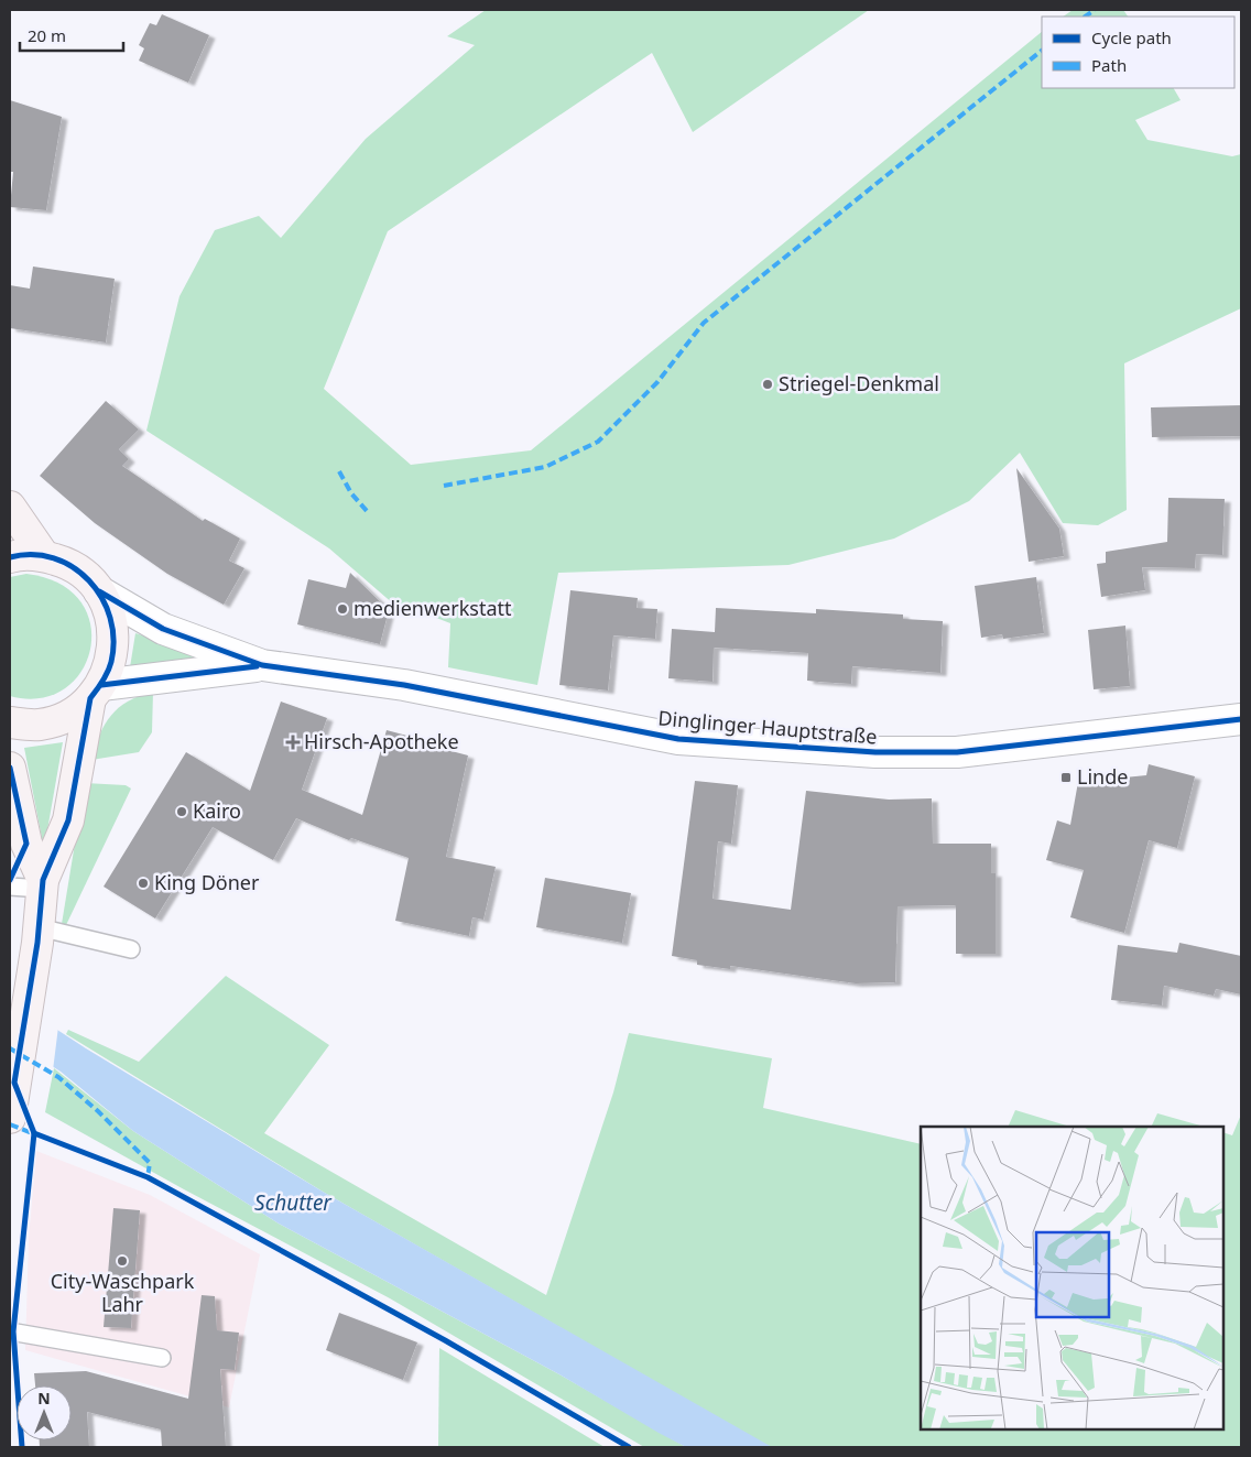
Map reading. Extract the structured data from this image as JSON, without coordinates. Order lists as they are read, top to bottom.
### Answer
{
  "streets": {
    "street": ["Dinglinger Hauptstraße"]
  },
  "water": ["Schutter"],
  "places": {
    "other": [
      "Striegel-Denkmal",
      "medienwerkstatt",
      "Kairo",
      "King Döner",
      "City-Waschpark Lahr"
    ],
    "health": ["Hirsch-Apotheke"],
    "transit": ["Linde"]
  },
  "legend": ["Cycle path", "Path"],
  "scale_bar": "20 m",
  "north": "top"
}
